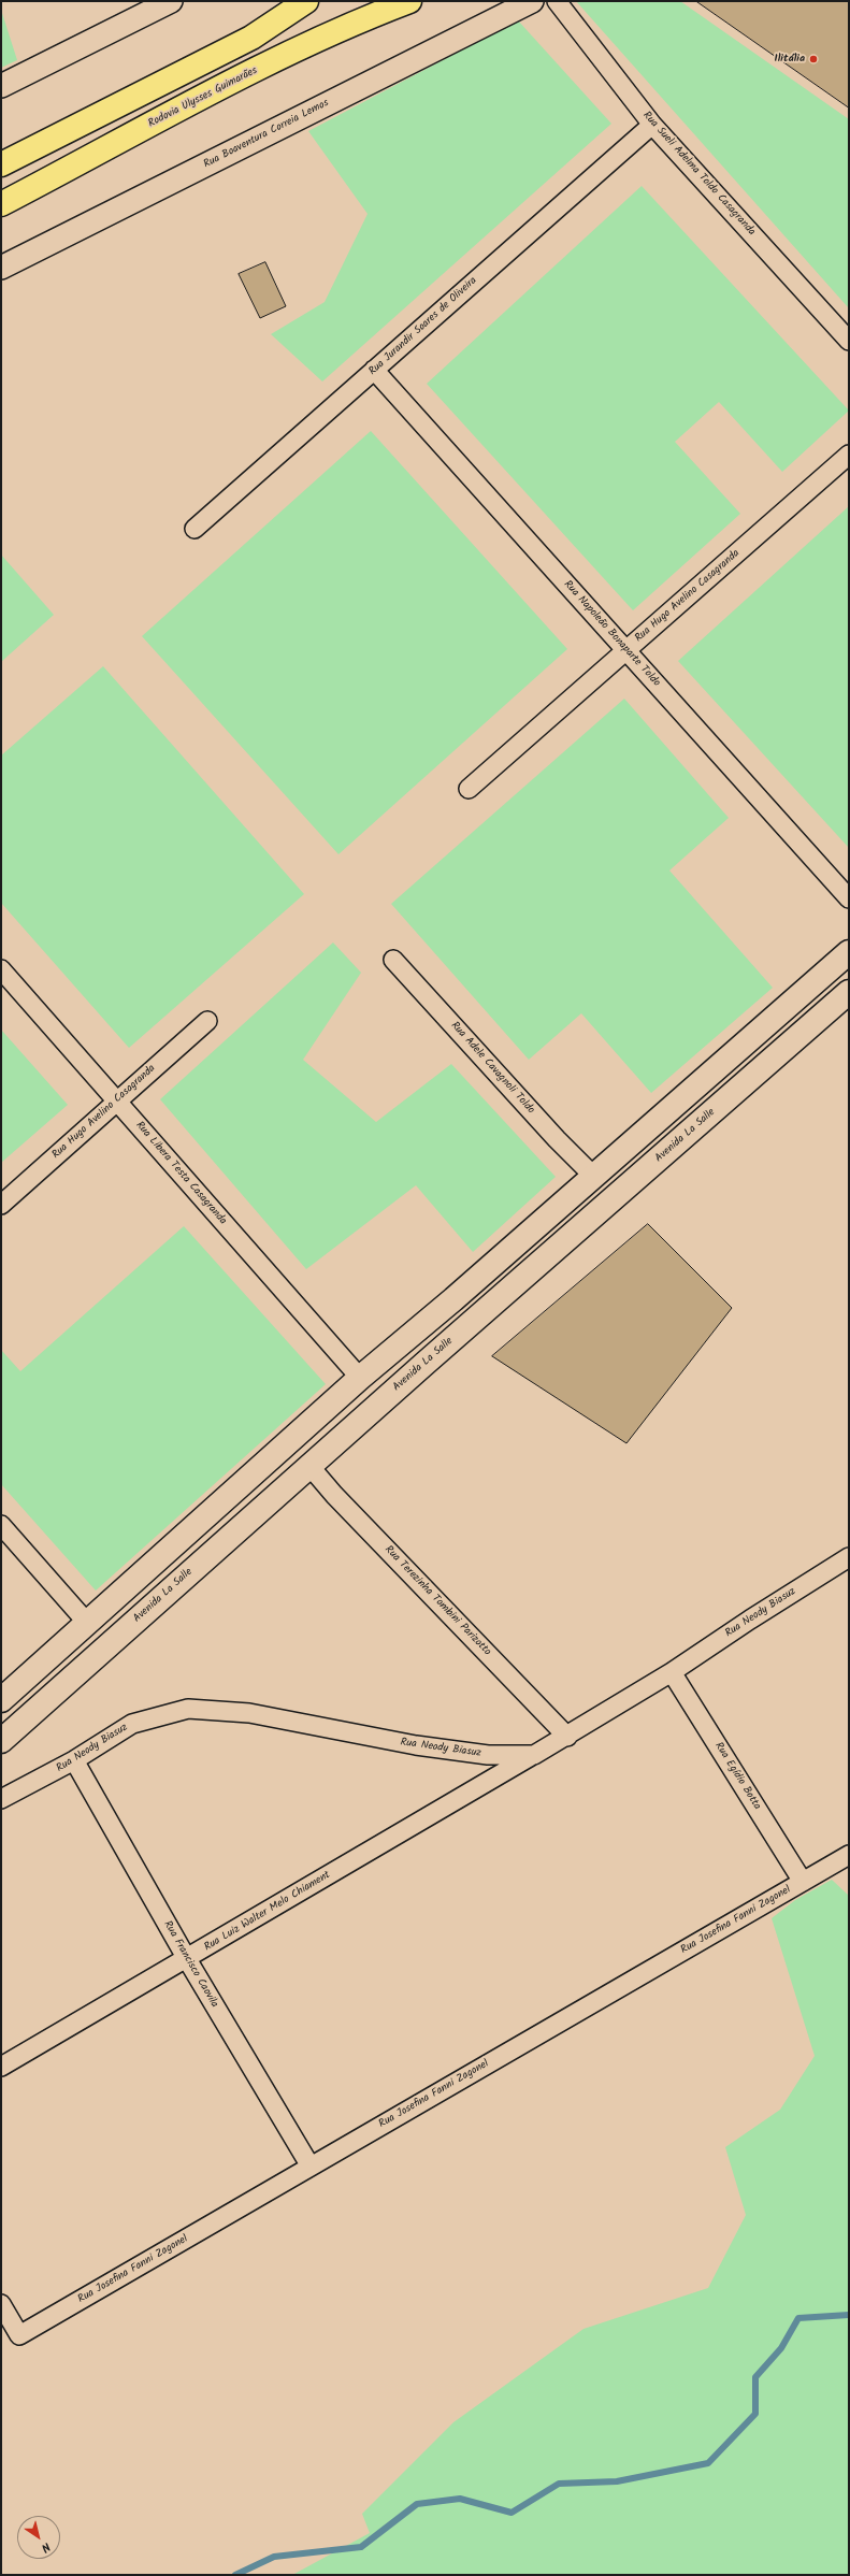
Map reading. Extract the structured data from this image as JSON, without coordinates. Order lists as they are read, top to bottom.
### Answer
{
  "streets": {
    "highway": ["Rodovia Ulysses Guimarães"],
    "main road": ["Avenida La Salle"],
    "street": [
      "Rua Boaventura Correia Lemos",
      "Rua Sueli Adelma Toldo Casagranda",
      "Rua Jurandir Soares de Oliveira",
      "Rua Hugo Avelino Casagranda",
      "Rua Napoleão Bonaparte Toldo",
      "Rua Adele Cavagnoli Toldo",
      "Rua Libera Testa Casagranda",
      "Rua Terezinha Tombini Parizotto",
      "Rua Neody Biasuz",
      "Rua Egídio Botta",
      "Rua Luiz Walter Melo Chiament",
      "Rua Josefina Fanni Zagonel",
      "Rua Francisco Caovila"
    ]
  },
  "crossings": [
    ["Rua Sueli Adelma Toldo Casagranda", "Rua Jurandir Soares de Oliveira"],
    ["Rua Jurandir Soares de Oliveira", "Rua Napoleão Bonaparte Toldo"],
    ["Rua Hugo Avelino Casagranda", "Rua Napoleão Bonaparte Toldo"],
    ["Rua Hugo Avelino Casagranda", "Rua Libera Testa Casagranda"],
    ["Avenida La Salle", "Rua Terezinha Tombini Parizotto"],
    ["Rua Terezinha Tombini Parizotto", "Rua Neody Biasuz"],
    ["Rua Neody Biasuz", "Rua Egídio Botta"],
    ["Rua Neody Biasuz", "Rua Luiz Walter Melo Chiament"],
    ["Rua Neody Biasuz", "Rua Francisco Caovila"],
    ["Rua Egídio Botta", "Rua Josefina Fanni Zagonel"],
    ["Rua Luiz Walter Melo Chiament", "Rua Francisco Caovila"],
    ["Rua Josefina Fanni Zagonel", "Rua Francisco Caovila"]
  ],
  "places": ["Ilitália"],
  "north": "bottom right"
}
